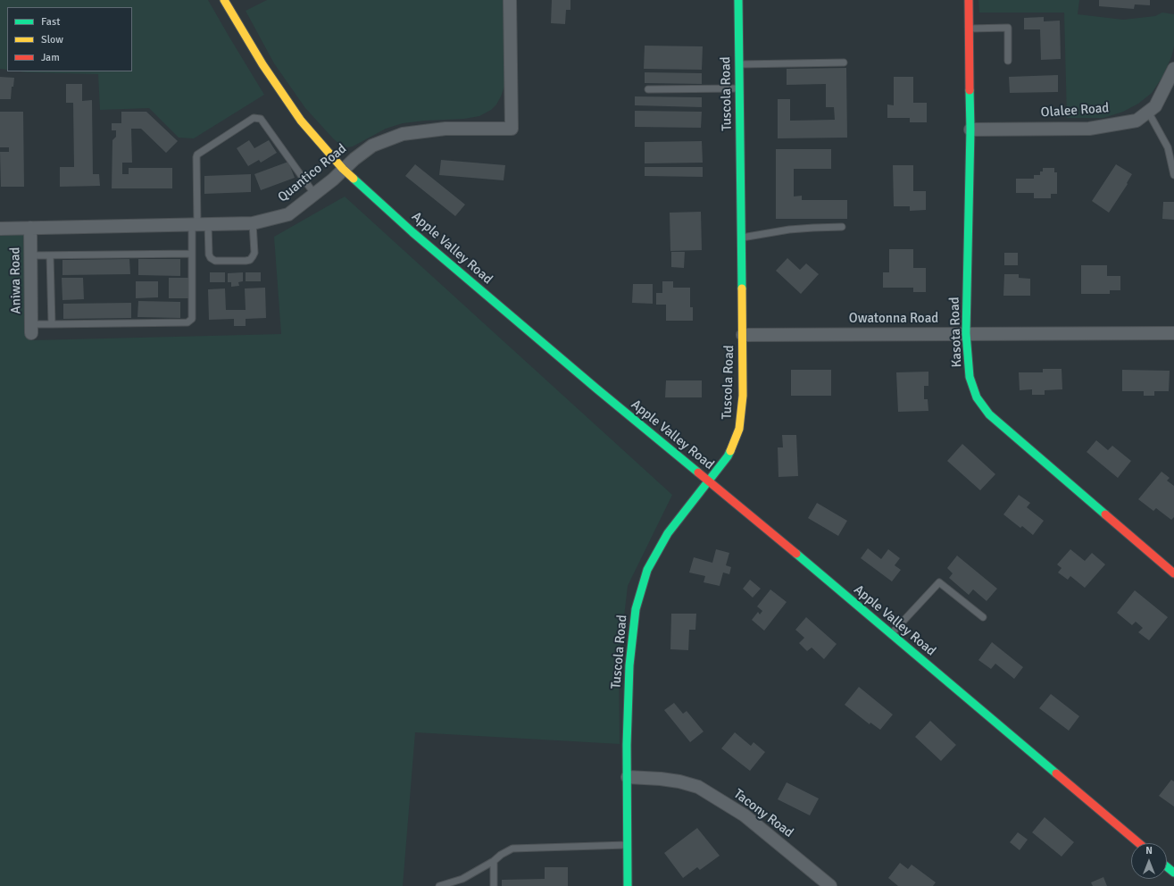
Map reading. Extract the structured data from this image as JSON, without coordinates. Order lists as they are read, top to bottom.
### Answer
{
  "streets": {
    "street": [
      "Tuscola Road",
      "Olalee Road",
      "Quantico Road",
      "Apple Valley Road",
      "Aniwa Road",
      "Owatonna Road",
      "Kasota Road",
      "Tacony Road"
    ]
  },
  "crossings": [
    ["Tuscola Road", "Apple Valley Road"],
    ["Tuscola Road", "Owatonna Road"],
    ["Tuscola Road", "Tacony Road"],
    ["Olalee Road", "Kasota Road"],
    ["Quantico Road", "Apple Valley Road"],
    ["Quantico Road", "Aniwa Road"],
    ["Owatonna Road", "Kasota Road"]
  ],
  "legend": ["Fast", "Slow", "Jam"],
  "north": "top"
}
